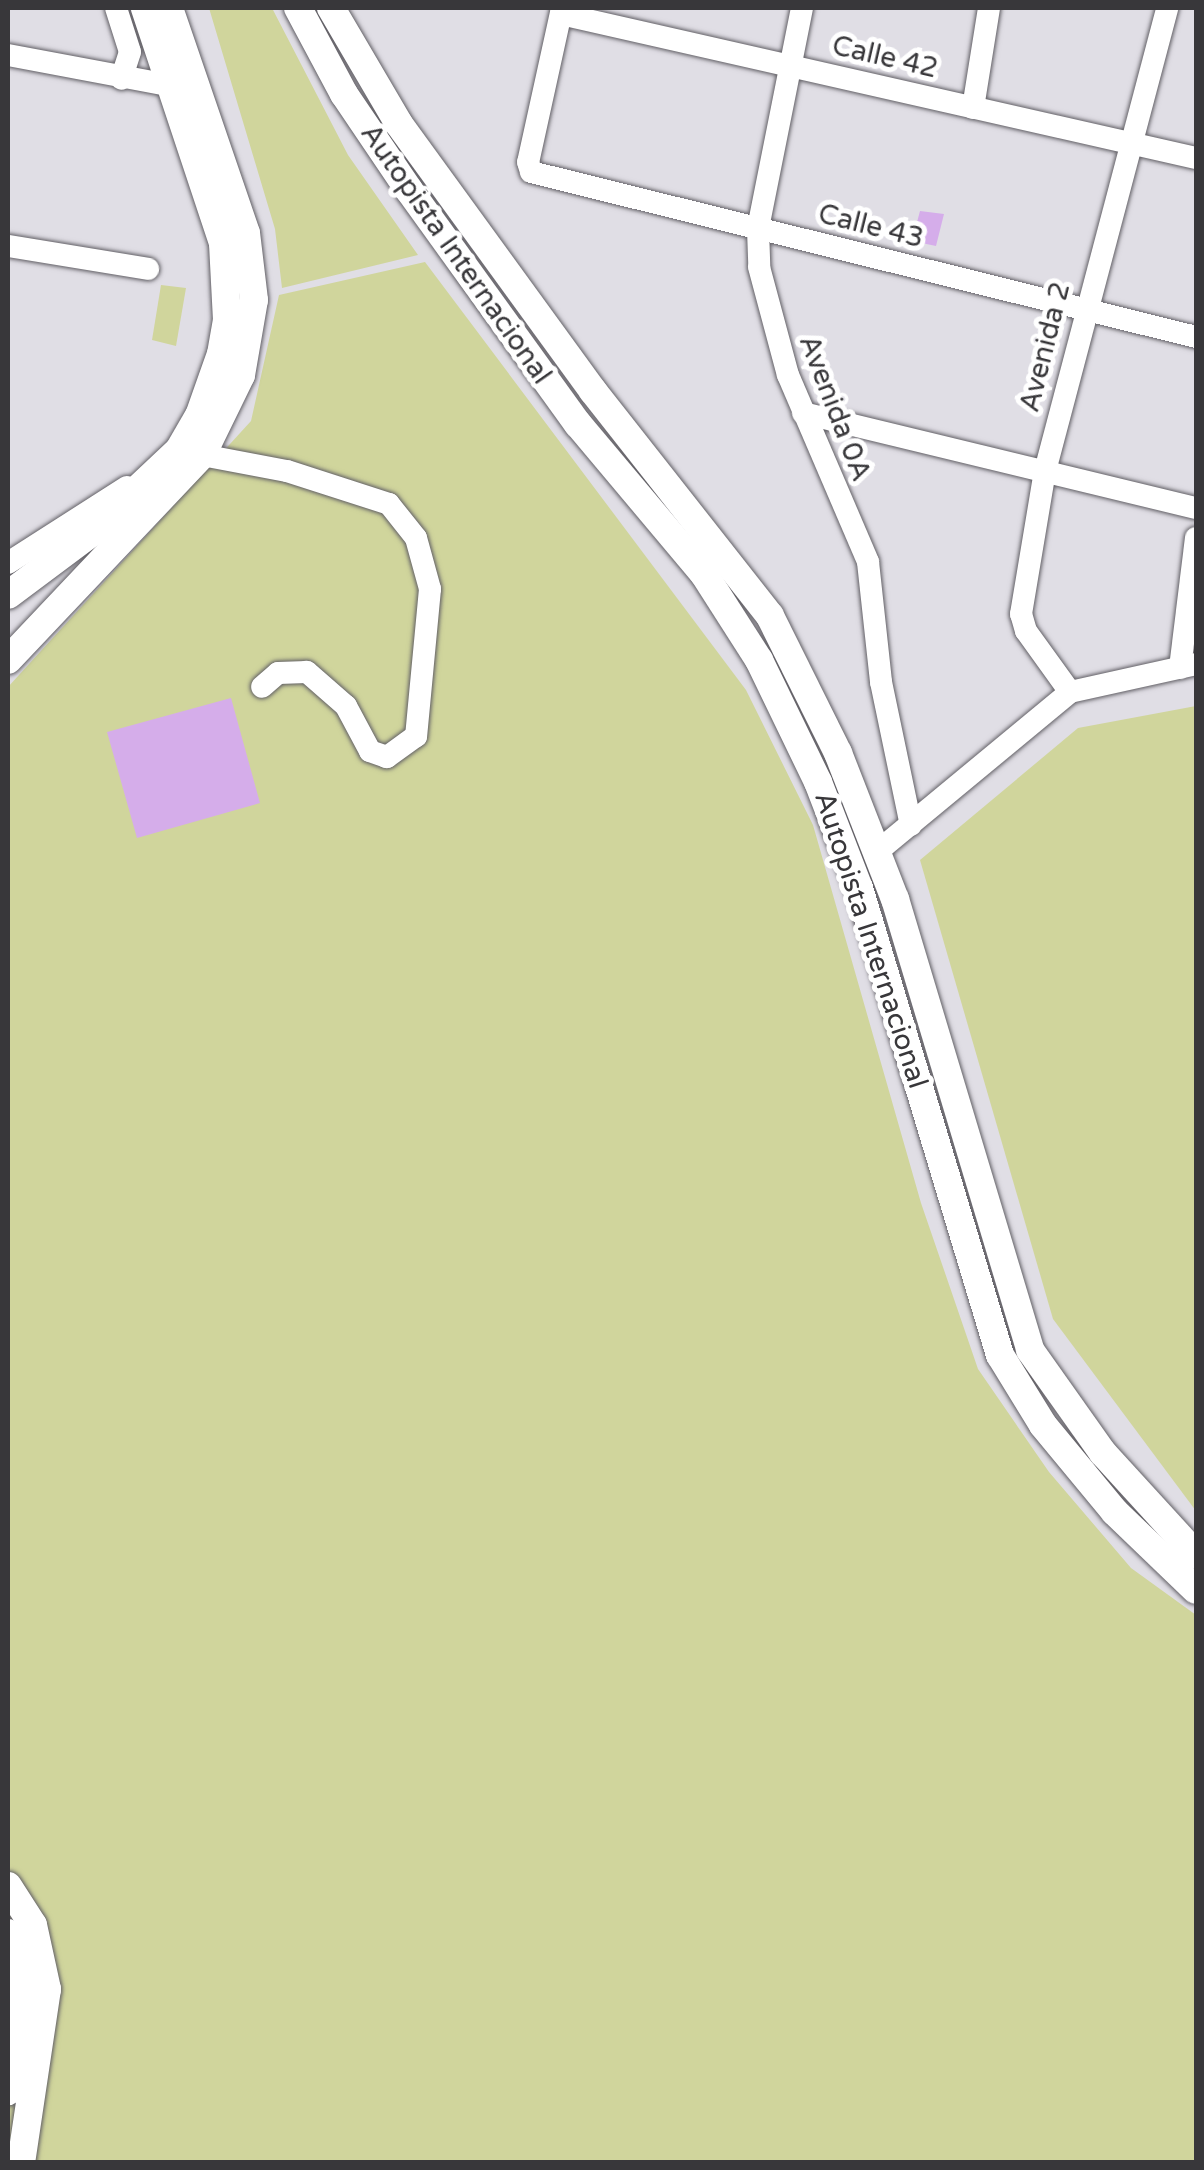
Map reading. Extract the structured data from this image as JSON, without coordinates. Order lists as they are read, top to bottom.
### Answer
{
  "streets": {
    "main road": ["Autopista Internacional"],
    "street": [
      "Calle 42",
      "Calle 43",
      "Avenida 2",
      "Avenida 0A"
    ]
  },
  "crossings": [
    ["Calle 42", "Calle 43"],
    ["Calle 42", "Avenida 2"],
    ["Calle 42", "Avenida 0A"],
    ["Calle 43", "Avenida 2"],
    ["Calle 43", "Avenida 0A"]
  ]
}
